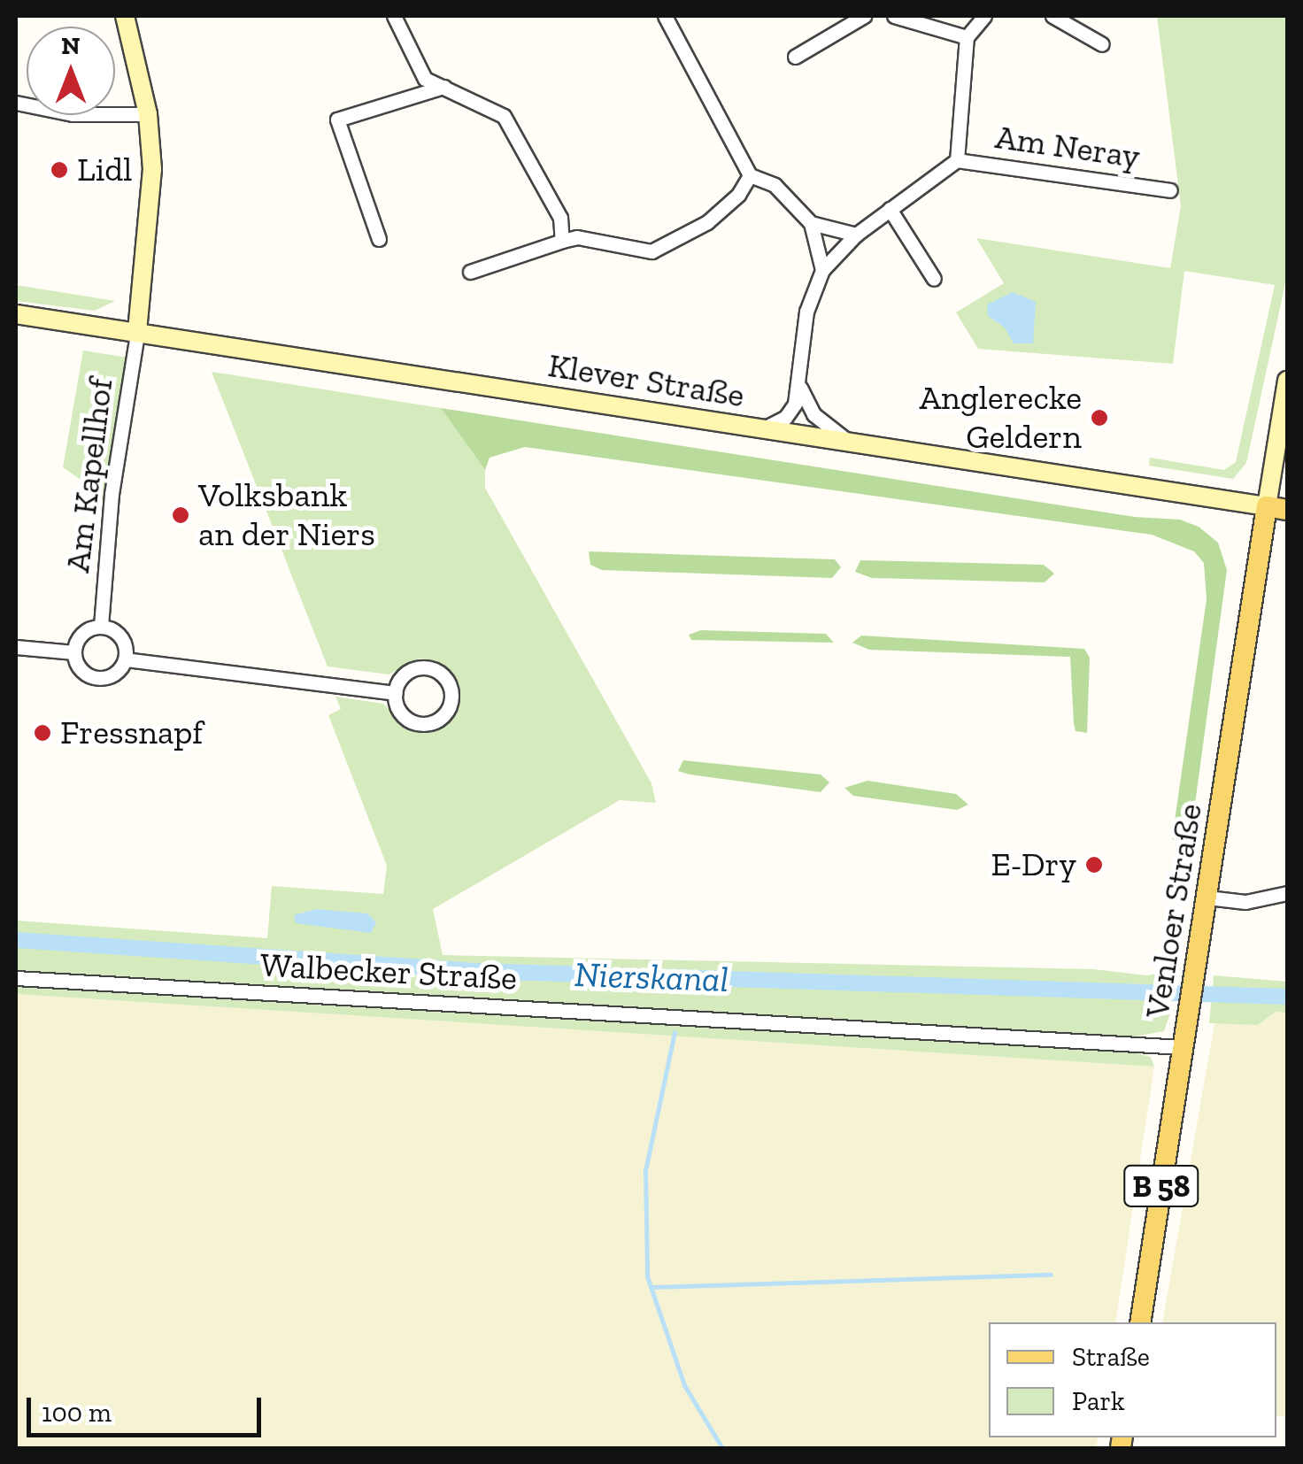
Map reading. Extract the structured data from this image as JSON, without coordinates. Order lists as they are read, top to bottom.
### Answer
{
  "streets": {
    "main road": ["Klever Straße", "Venloer Straße", "B 58"],
    "street": ["Am Neray", "Am Kapellhof", "Walbecker Straße"]
  },
  "crossings": [
    ["Klever Straße", "Am Kapellhof"],
    ["Klever Straße", "Venloer Straße"],
    ["Venloer Straße", "Walbecker Straße"]
  ],
  "water": ["Nierskanal"],
  "places": [
    "Lidl",
    "Anglerecke Geldern",
    "Volksbank an der Niers",
    "Fressnapf",
    "E-Dry"
  ],
  "legend": ["Straße", "Park"],
  "scale_bar": "100 m",
  "north": "top"
}
